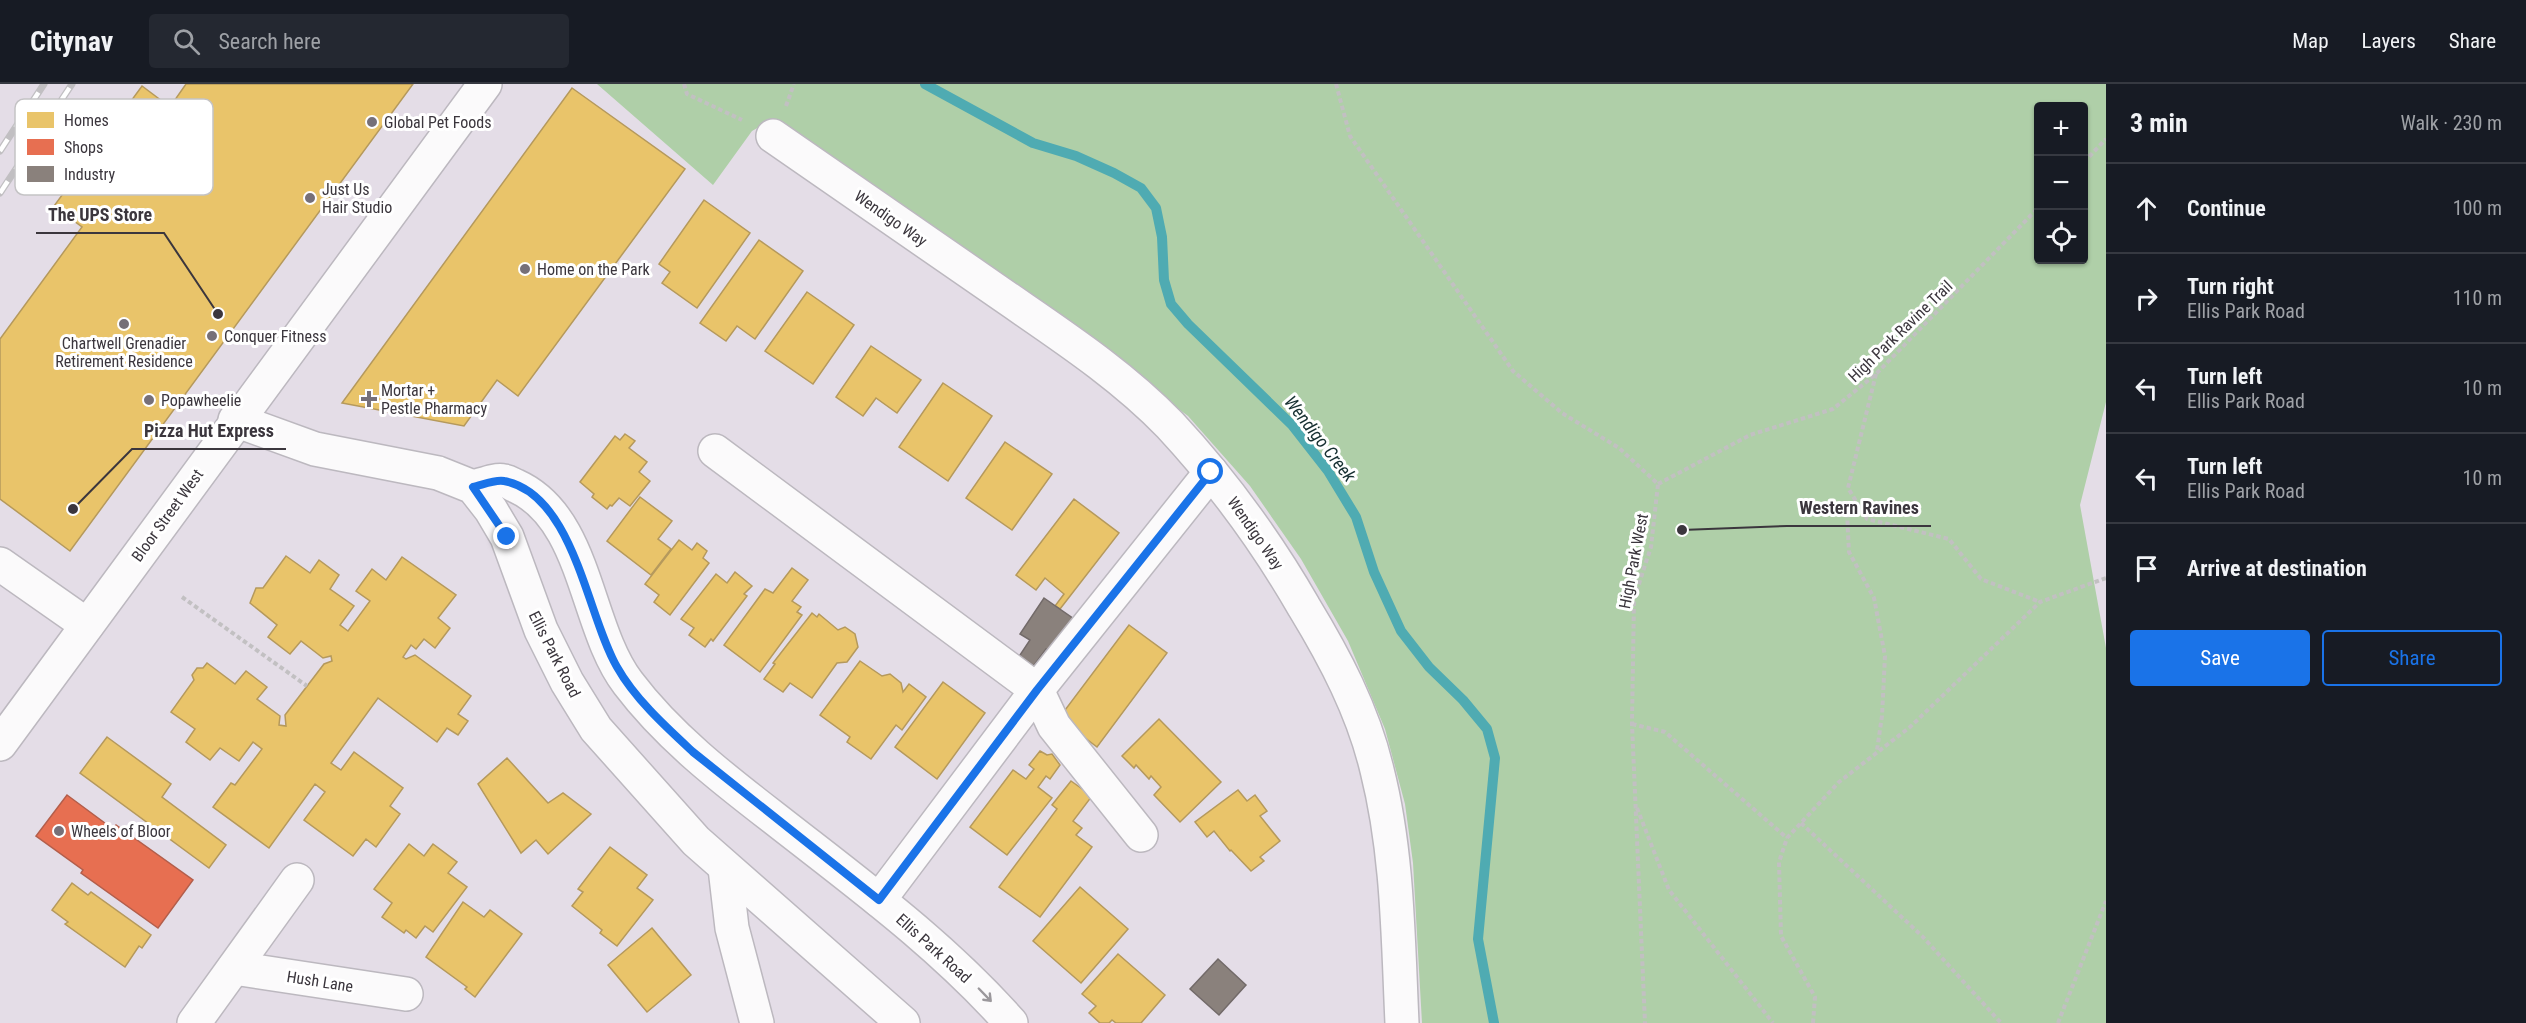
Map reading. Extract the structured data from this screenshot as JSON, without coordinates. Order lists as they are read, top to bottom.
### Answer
{
  "streets": {
    "street": [
      "Wendigo Way",
      "Bloor Street West",
      "Ellis Park Road",
      "Hush Lane"
    ],
    "path": ["High Park Ravine Trail", "High Park West"]
  },
  "crossings": [
    ["High Park Ravine Trail", "High Park West"]
  ],
  "water": ["Wendigo Creek"],
  "places": {
    "other": [
      "Global Pet Foods",
      "Just Us Hair Studio",
      "Home on the Park",
      "The UPS Store",
      "Chartwell Grenadier Retirement Residence",
      "Conquer Fitness",
      "Popawheelie",
      "Pizza Hut Express",
      "Western Ravines",
      "Wheels of Bloor"
    ],
    "health": ["Mortar + Pestle Pharmacy"]
  },
  "legend": ["Homes", "Shops", "Industry"],
  "page": {
    "header": "Citynav",
    "search": "Search here",
    "nav": ["Map", "Layers", "Share"],
    "heading": ["3 min", "Walk · 230 m"],
    "map_buttons": ["+", "−"],
    "list": [
      ["Continue", "100 m"],
      ["Turn right", "Ellis Park Road", "110 m"],
      ["Turn left", "Ellis Park Road", "10 m"],
      ["Turn left", "Ellis Park Road", "10 m"],
      "Arrive at destination"
    ],
    "buttons": ["Save", "Share"]
  }
}
